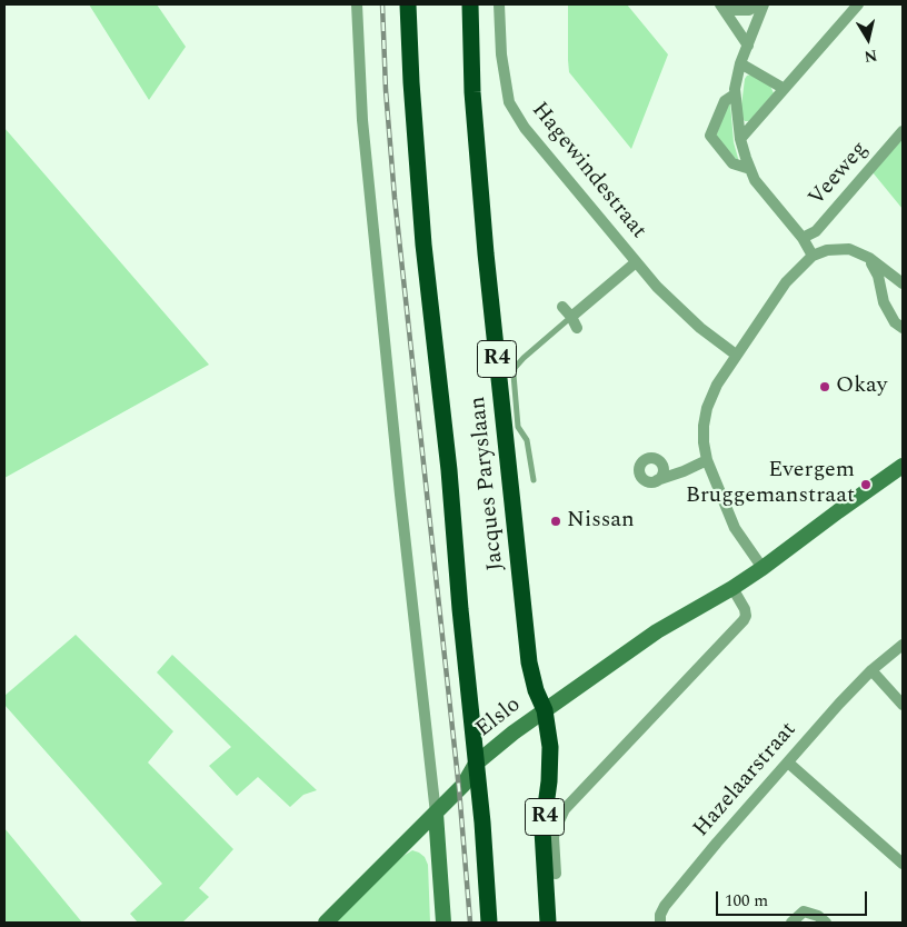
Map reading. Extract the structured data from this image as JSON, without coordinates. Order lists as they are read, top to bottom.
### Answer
{
  "streets": {
    "highway": ["R4", "Jacques Paryslaan"],
    "street": [
      "Hagewindestraat",
      "Veeweg",
      "Elslo",
      "Hazelaarstraat"
    ]
  },
  "crossings": [
    ["Jacques Paryslaan", "Elslo"]
  ],
  "places": ["Okay", "Evergem Bruggemanstraat", "Nissan"],
  "scale_bar": "100 m",
  "north": "bottom"
}
